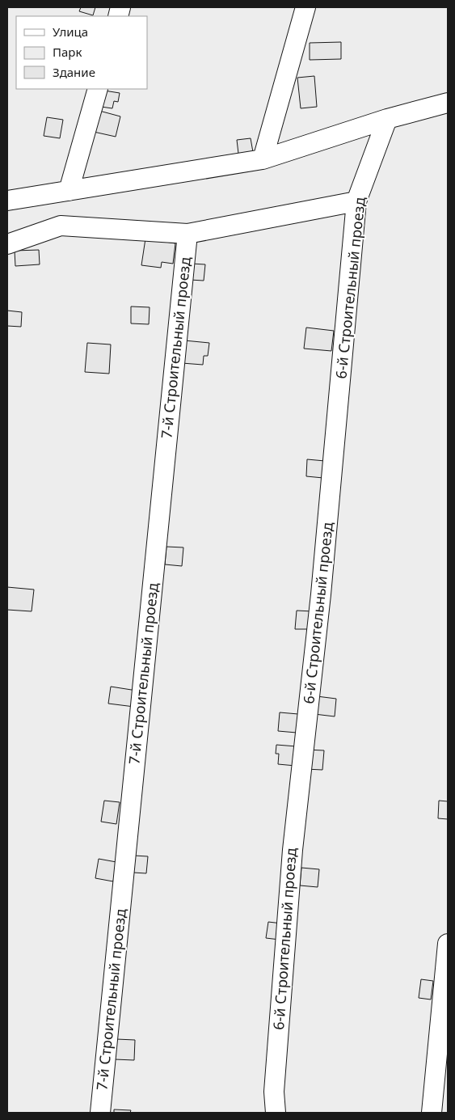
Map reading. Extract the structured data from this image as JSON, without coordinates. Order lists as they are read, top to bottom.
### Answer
{
  "streets": {
    "street": ["6-й Строительный проезд", "7-й Строительный проезд"]
  },
  "legend": ["Улица", "Парк", "Здание"]
}
